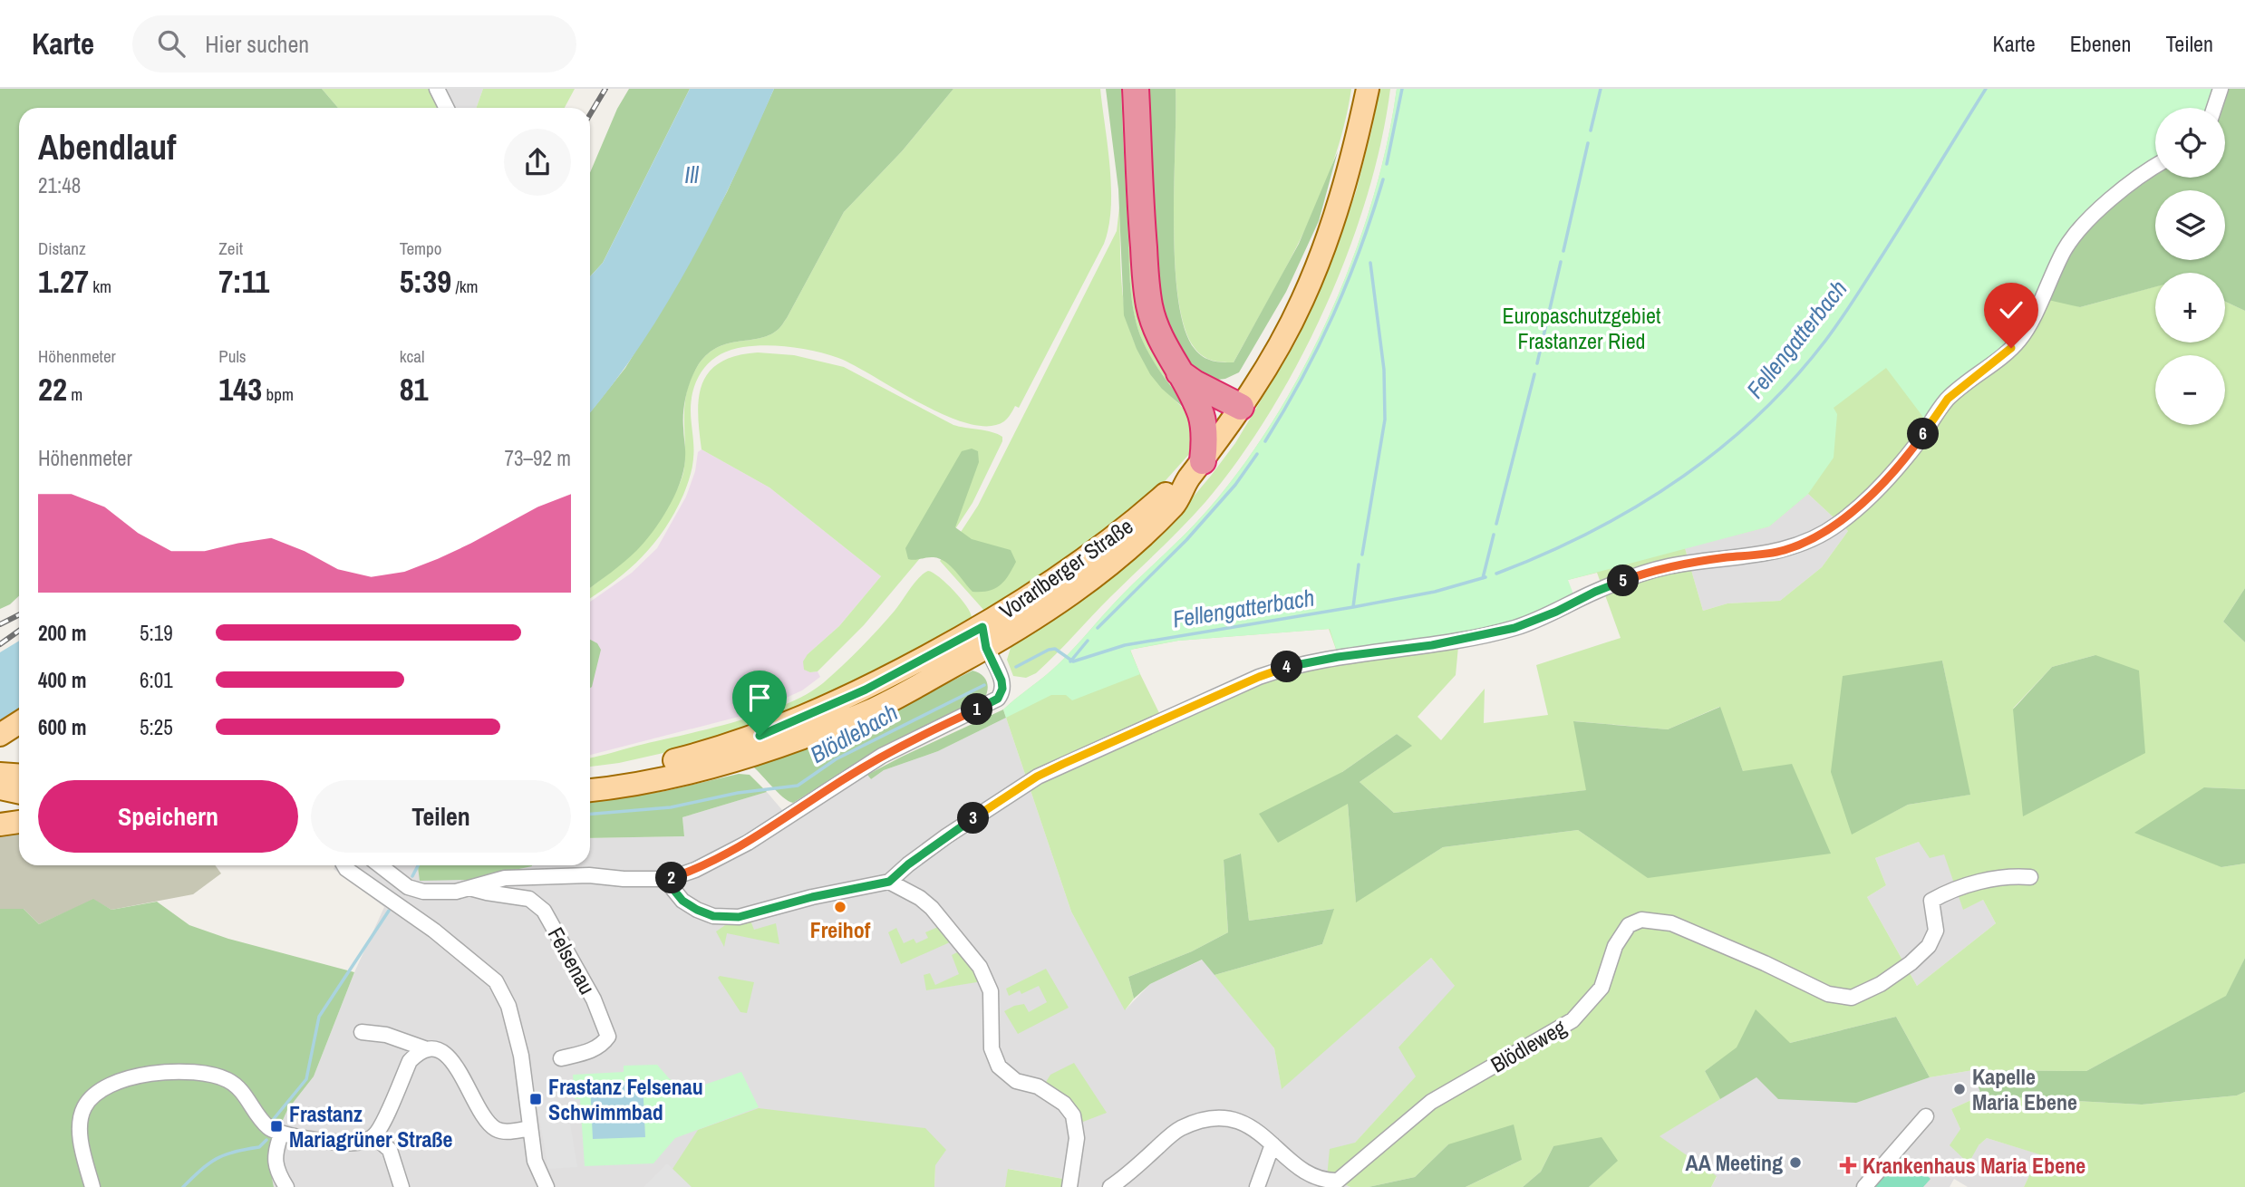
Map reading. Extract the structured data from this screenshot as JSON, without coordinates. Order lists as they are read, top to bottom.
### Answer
{
  "streets": {
    "main road": ["Vorarlberger Straße"],
    "street": ["Felsenau", "Blödleweg"]
  },
  "crossings": [
    ["Vorarlberger Straße", "Felsenau"]
  ],
  "water": ["Ill", "Fellengatterbach", "Blödlebach"],
  "parks": ["Europaschutzgebiet Frastanzer Ried"],
  "places": {
    "other": ["Freihof", "Kapelle Maria Ebene", "AA Meeting"],
    "transit": ["Frastanz Felsenau Schwimmbad", "Frastanz Mariagrüner Straße"],
    "health": ["Krankenhaus Maria Ebene"]
  },
  "page": {
    "header": "Karte",
    "search": "Hier suchen",
    "nav": ["Karte", "Ebenen", "Teilen"],
    "map_buttons": ["+", "−"],
    "heading": ["Abendlauf", "21:48"],
    "stats": [
      ["Distanz", "1.27 km"],
      ["Zeit", "7:11"],
      ["Tempo", "5:39 /km"],
      ["Höhenmeter", "22 m"],
      ["Puls", "143 bpm"],
      ["kcal", "81"]
    ],
    "pins": [
      "6",
      "5",
      "4",
      "1",
      "3",
      "2"
    ],
    "chart": ["Höhenmeter", "73–92 m"],
    "list": [
      {
        "name": "200 m",
        "note": "5:19"
      },
      {
        "name": "400 m",
        "note": "6:01"
      },
      {
        "name": "600 m",
        "note": "5:25"
      }
    ],
    "buttons": ["Speichern", "Teilen"]
  }
}
